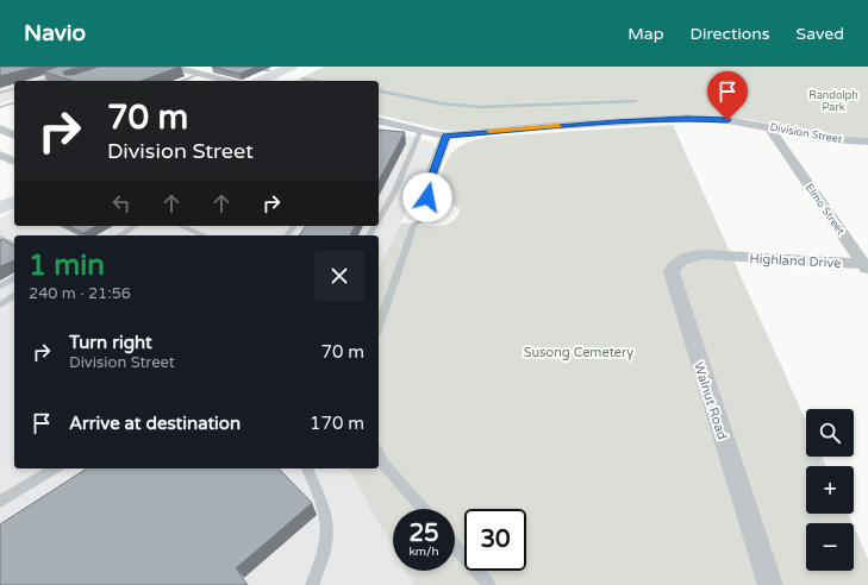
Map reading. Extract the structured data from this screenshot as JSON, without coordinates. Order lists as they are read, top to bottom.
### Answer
{
  "streets": {
    "street": [
      "Division Street",
      "Elmo Street",
      "Highland Drive",
      "Walnut Road"
    ]
  },
  "crossings": [
    ["Division Street", "Elmo Street"],
    ["Elmo Street", "Highland Drive"],
    ["Highland Drive", "Walnut Road"]
  ],
  "parks": ["Randolph Park", "Susong Cemetery"],
  "page": {
    "header": "Navio",
    "nav": ["Map", "Directions", "Saved"],
    "turn": ["70 m", "Division Street"],
    "heading": ["1 min", "240 m · 21:56"],
    "list": [
      {
        "name": "Turn right",
        "note": "Division Street",
        "value": "70 m"
      },
      {
        "name": "Arrive at destination",
        "value": "170 m"
      }
    ],
    "map_buttons": ["+", "−"],
    "speed": "25 km/h",
    "limit": "30"
  }
}
